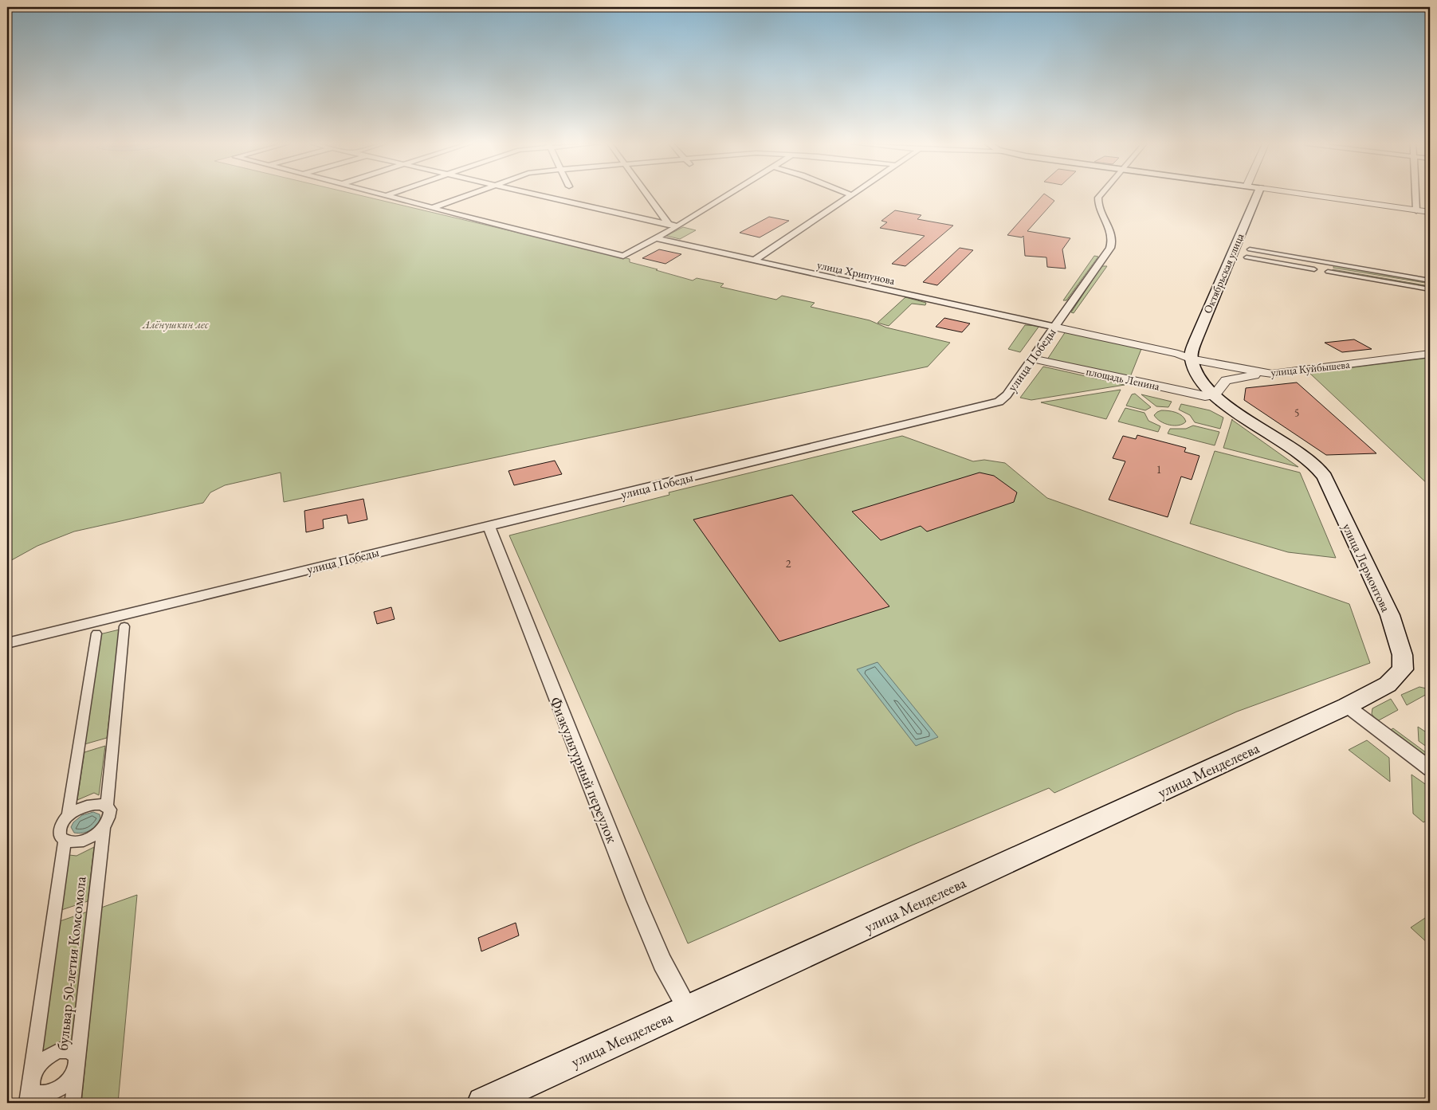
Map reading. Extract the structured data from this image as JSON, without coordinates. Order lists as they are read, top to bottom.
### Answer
{
  "streets": {
    "main road": ["Октябрьская улица", "улица Лермонтова", "улица Менделеева"],
    "street": [
      "улица Хрипунова",
      "улица Победы",
      "улица Куйбышева",
      "площадь Ленина",
      "Физкультурный переулок",
      "бульвар 50-летия Комсомола"
    ]
  },
  "crossings": [
    ["улица Хрипунова", "улица Победы"],
    ["Октябрьская улица", "улица Куйбышева"],
    ["Октябрьская улица", "улица Лермонтова"],
    ["улица Победы", "площадь Ленина"],
    ["улица Победы", "Физкультурный переулок"],
    ["улица Куйбышева", "улица Лермонтова"],
    ["площадь Ленина", "улица Лермонтова"],
    ["улица Лермонтова", "улица Менделеева"],
    ["Физкультурный переулок", "улица Менделеева"]
  ],
  "parks": ["Алёнушкин лес"],
  "house_numbers": ["5", "1", "2"]
}
